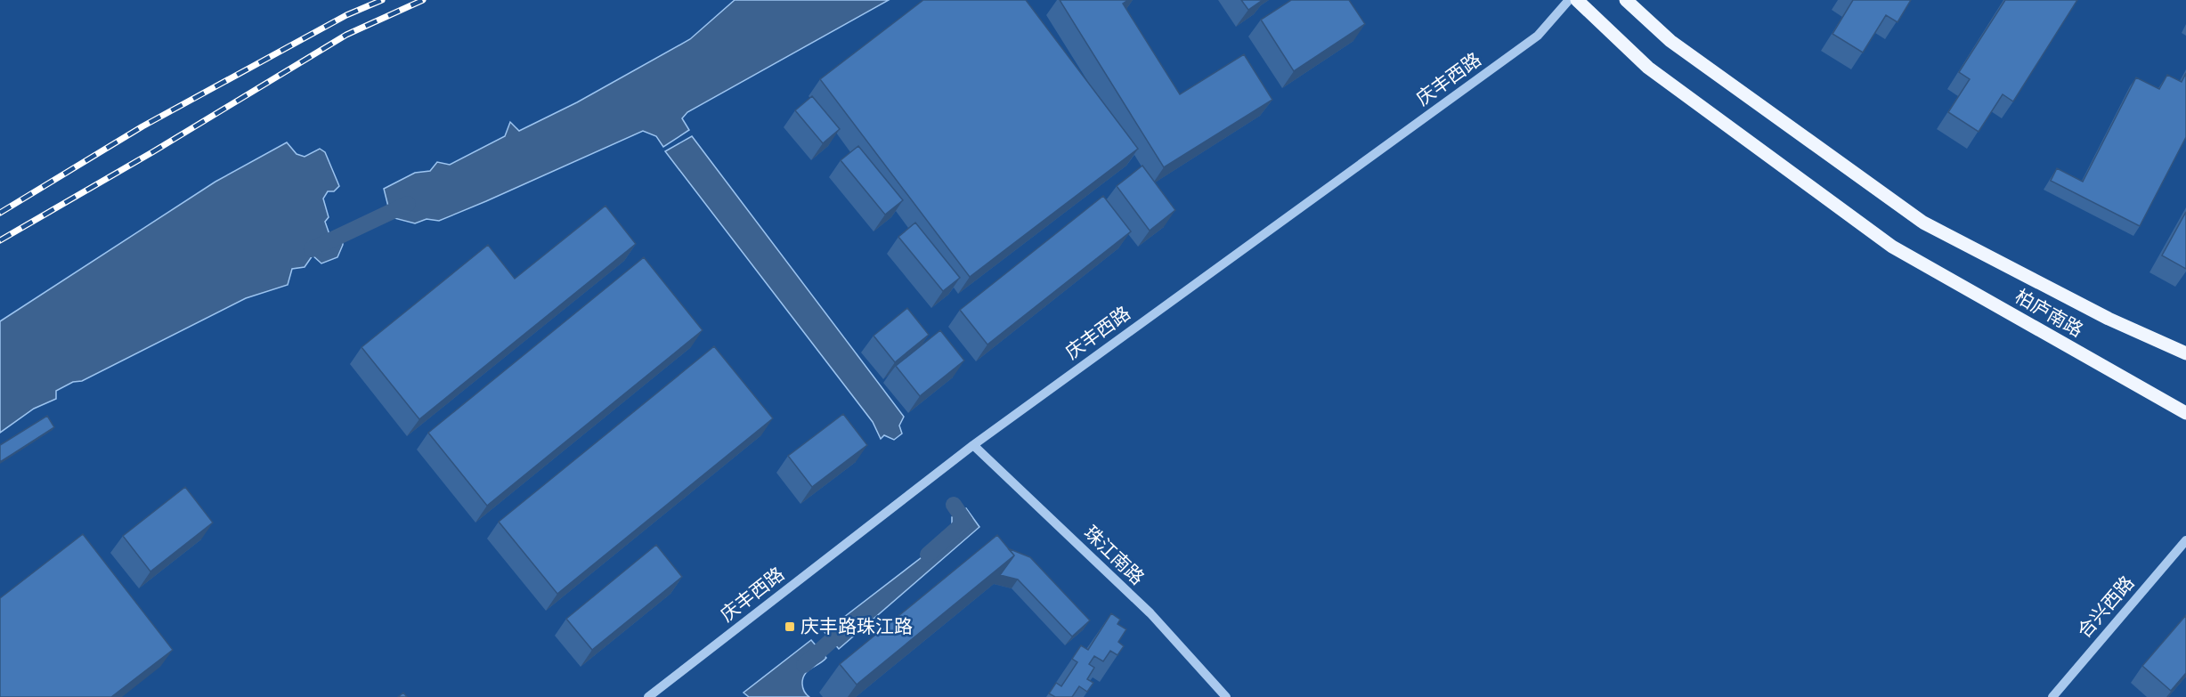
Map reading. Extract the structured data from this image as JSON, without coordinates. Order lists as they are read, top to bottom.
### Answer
{
  "streets": {
    "main road": ["柏庐南路"],
    "street": ["庆丰西路", "珠江南路", "合兴西路"]
  },
  "crossings": [
    ["庆丰西路", "珠江南路"]
  ],
  "places": {
    "transit": ["庆丰路珠江路"]
  }
}
